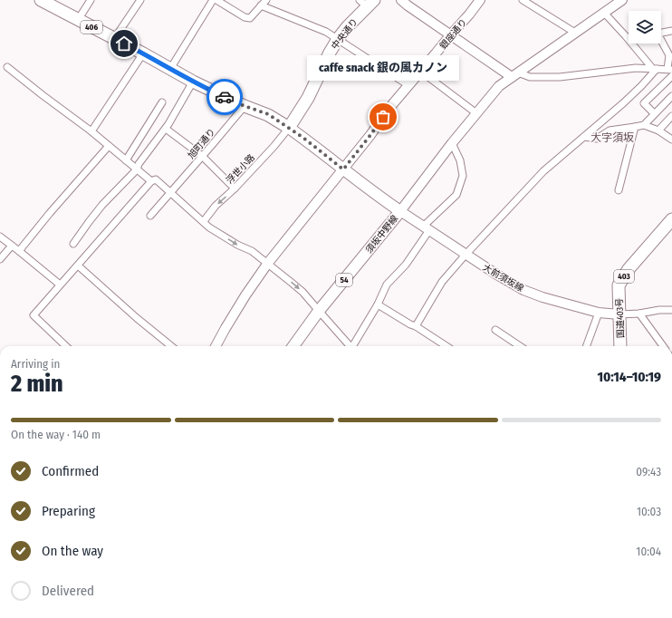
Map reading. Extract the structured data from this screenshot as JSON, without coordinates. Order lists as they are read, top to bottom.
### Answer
{
  "streets": {
    "highway": [
      "406",
      "中央通り",
      "403",
      "国道403号"
    ],
    "main road": ["須坂中野線", "54"],
    "street": [
      "銀座通り",
      "旭町通り",
      "浮世小路",
      "大前須坂線"
    ]
  },
  "crossings": [
    ["406", "中央通り"],
    ["406", "旭町通り"],
    ["406", "浮世小路"],
    ["406", "須坂中野線"],
    ["中央通り", "浮世小路"],
    ["中央通り", "須坂中野線"],
    ["銀座通り", "須坂中野線"],
    ["浮世小路", "須坂中野線"],
    ["須坂中野線", "大前須坂線"],
    ["大前須坂線", "国道403号"]
  ],
  "one_way": ["浮世小路"],
  "districts": ["大字須坂"],
  "places": ["caffe snack 銀の風カノン"],
  "page": {
    "bubble": "caffe snack 銀の風カノン",
    "heading": ["2 min", "Arriving in", "10:14–10:19"],
    "bar": "On the way · 140 m",
    "list": [
      ["Confirmed", "09:43"],
      ["Preparing", "10:03"],
      ["On the way", "10:04"],
      "Delivered"
    ]
  }
}
